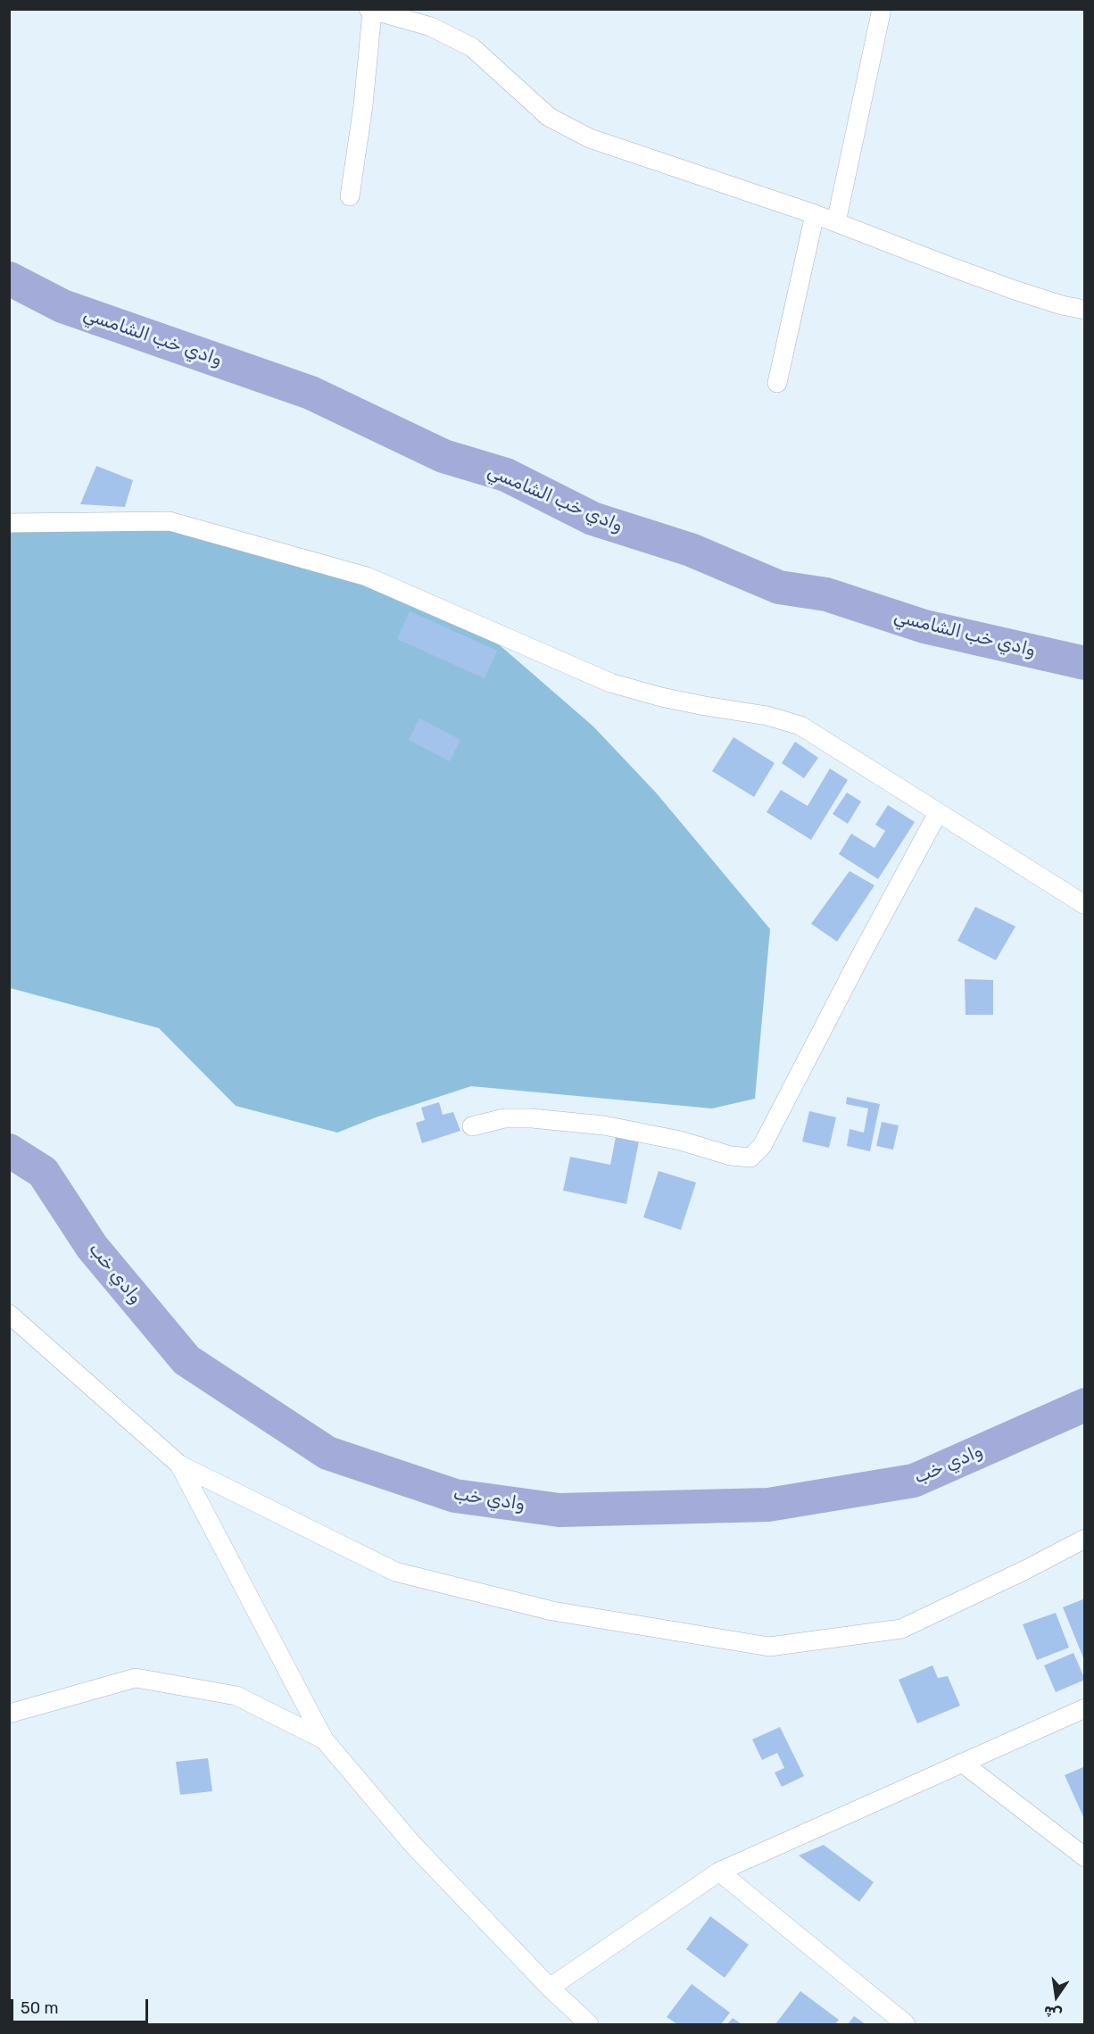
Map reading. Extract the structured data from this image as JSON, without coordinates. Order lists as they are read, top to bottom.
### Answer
{
  "water": ["وادي خب الشامسي", "وادي خب"],
  "scale_bar": "50 m",
  "north": "bottom"
}
